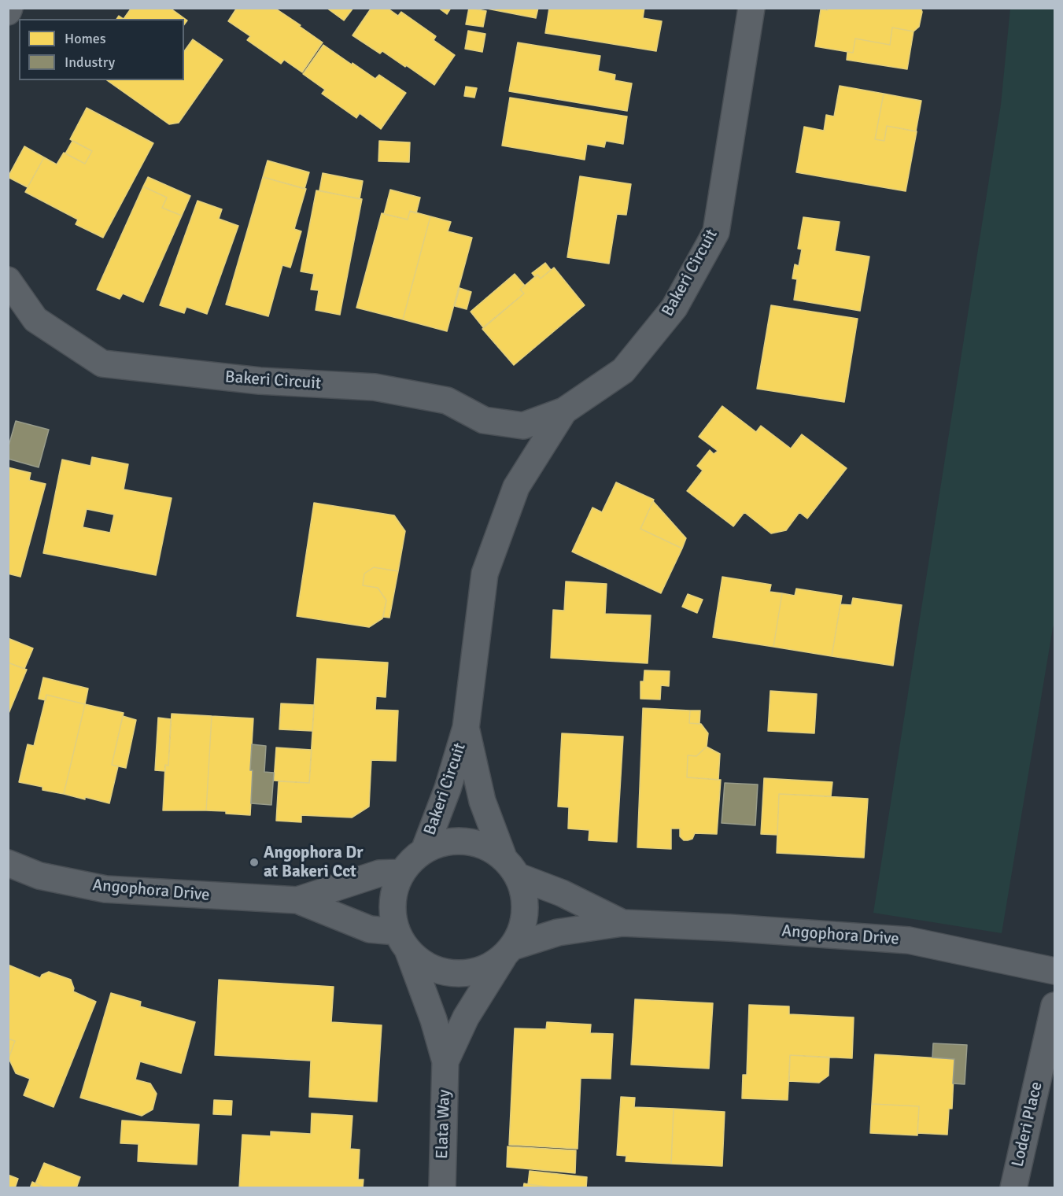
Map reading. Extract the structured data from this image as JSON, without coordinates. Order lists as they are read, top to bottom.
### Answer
{
  "streets": {
    "street": [
      "Bakeri Circuit",
      "Angophora Drive",
      "Elata Way",
      "Loderi Place"
    ]
  },
  "crossings": [
    ["Bakeri Circuit", "Angophora Drive"],
    ["Bakeri Circuit", "Elata Way"],
    ["Angophora Drive", "Elata Way"]
  ],
  "places": ["Angophora Dr at Bakeri Cct"],
  "legend": ["Homes", "Industry"]
}
